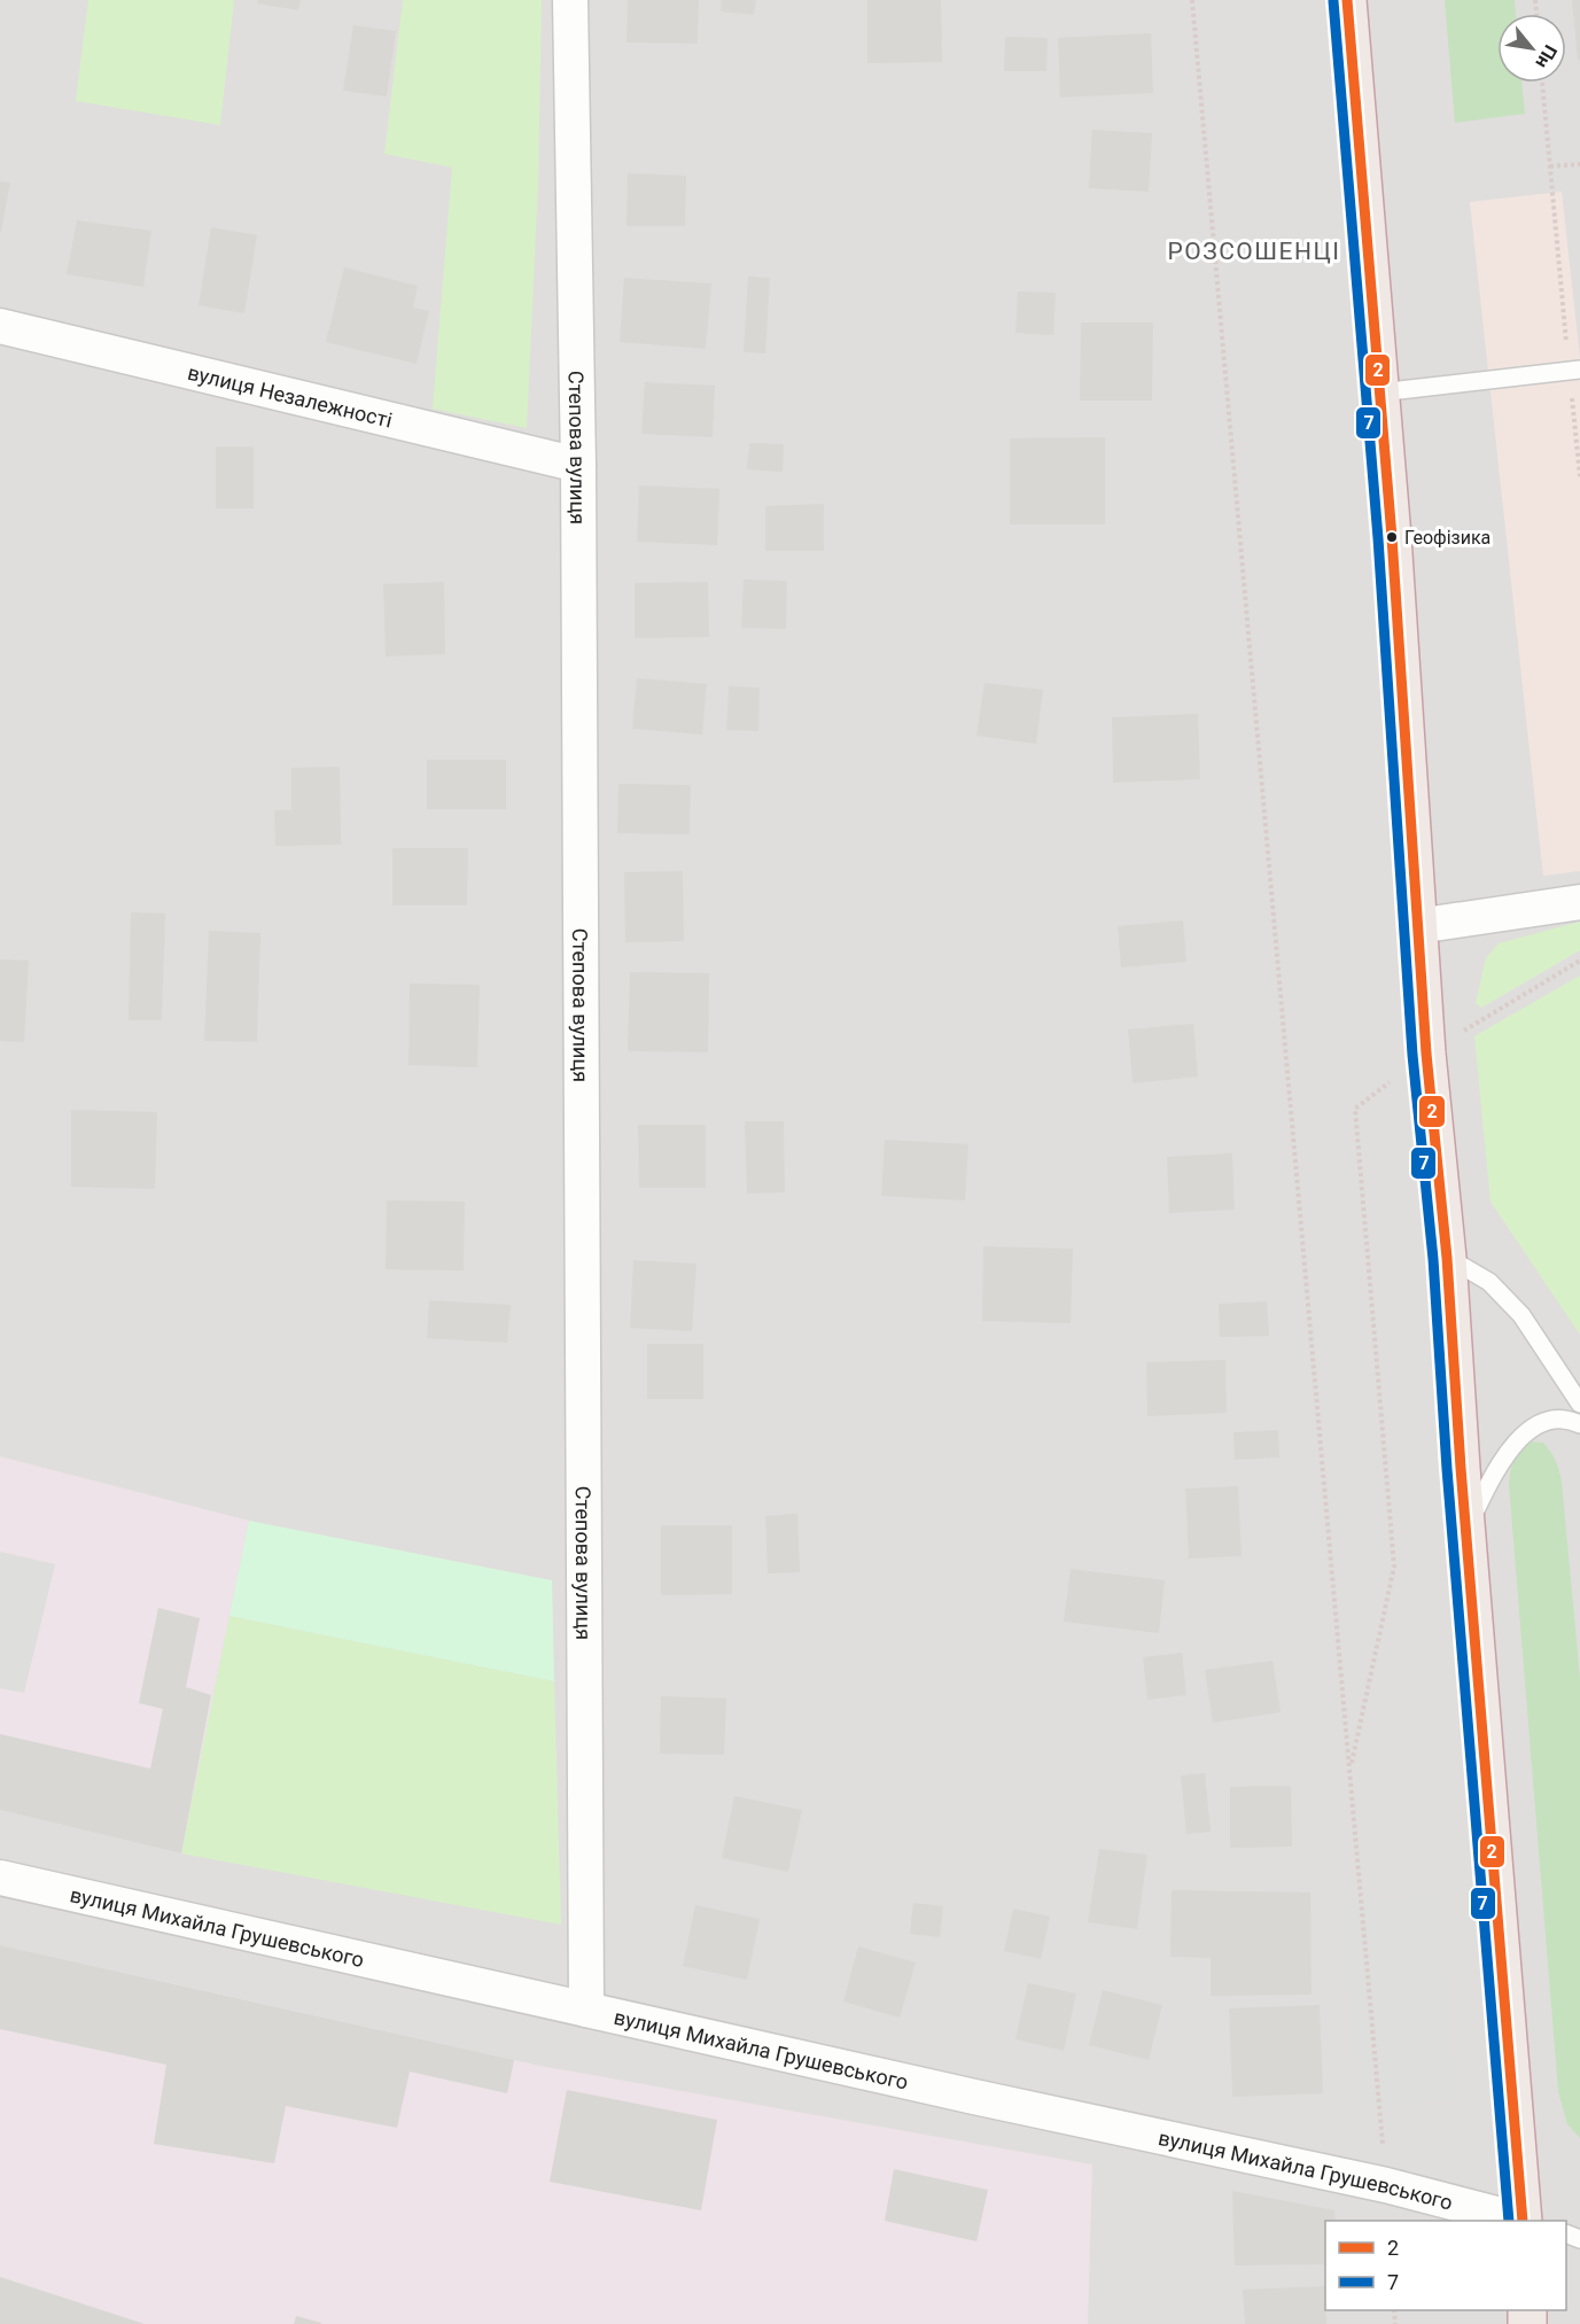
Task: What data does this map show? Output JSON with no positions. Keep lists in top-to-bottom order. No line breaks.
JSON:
{"streets":{"street":["вулиця Незалежності","Степова вулиця","вулиця Михайла Грушевського"]},"crossings":[["вулиця Незалежності","Степова вулиця"],["Степова вулиця","вулиця Михайла Грушевського"]],"districts":["РОЗСОШЕНЦІ"],"places":["Геофізика"],"lines":["transit line 2","transit line 7"],"legend":["2","7"],"north":"bottom right"}
